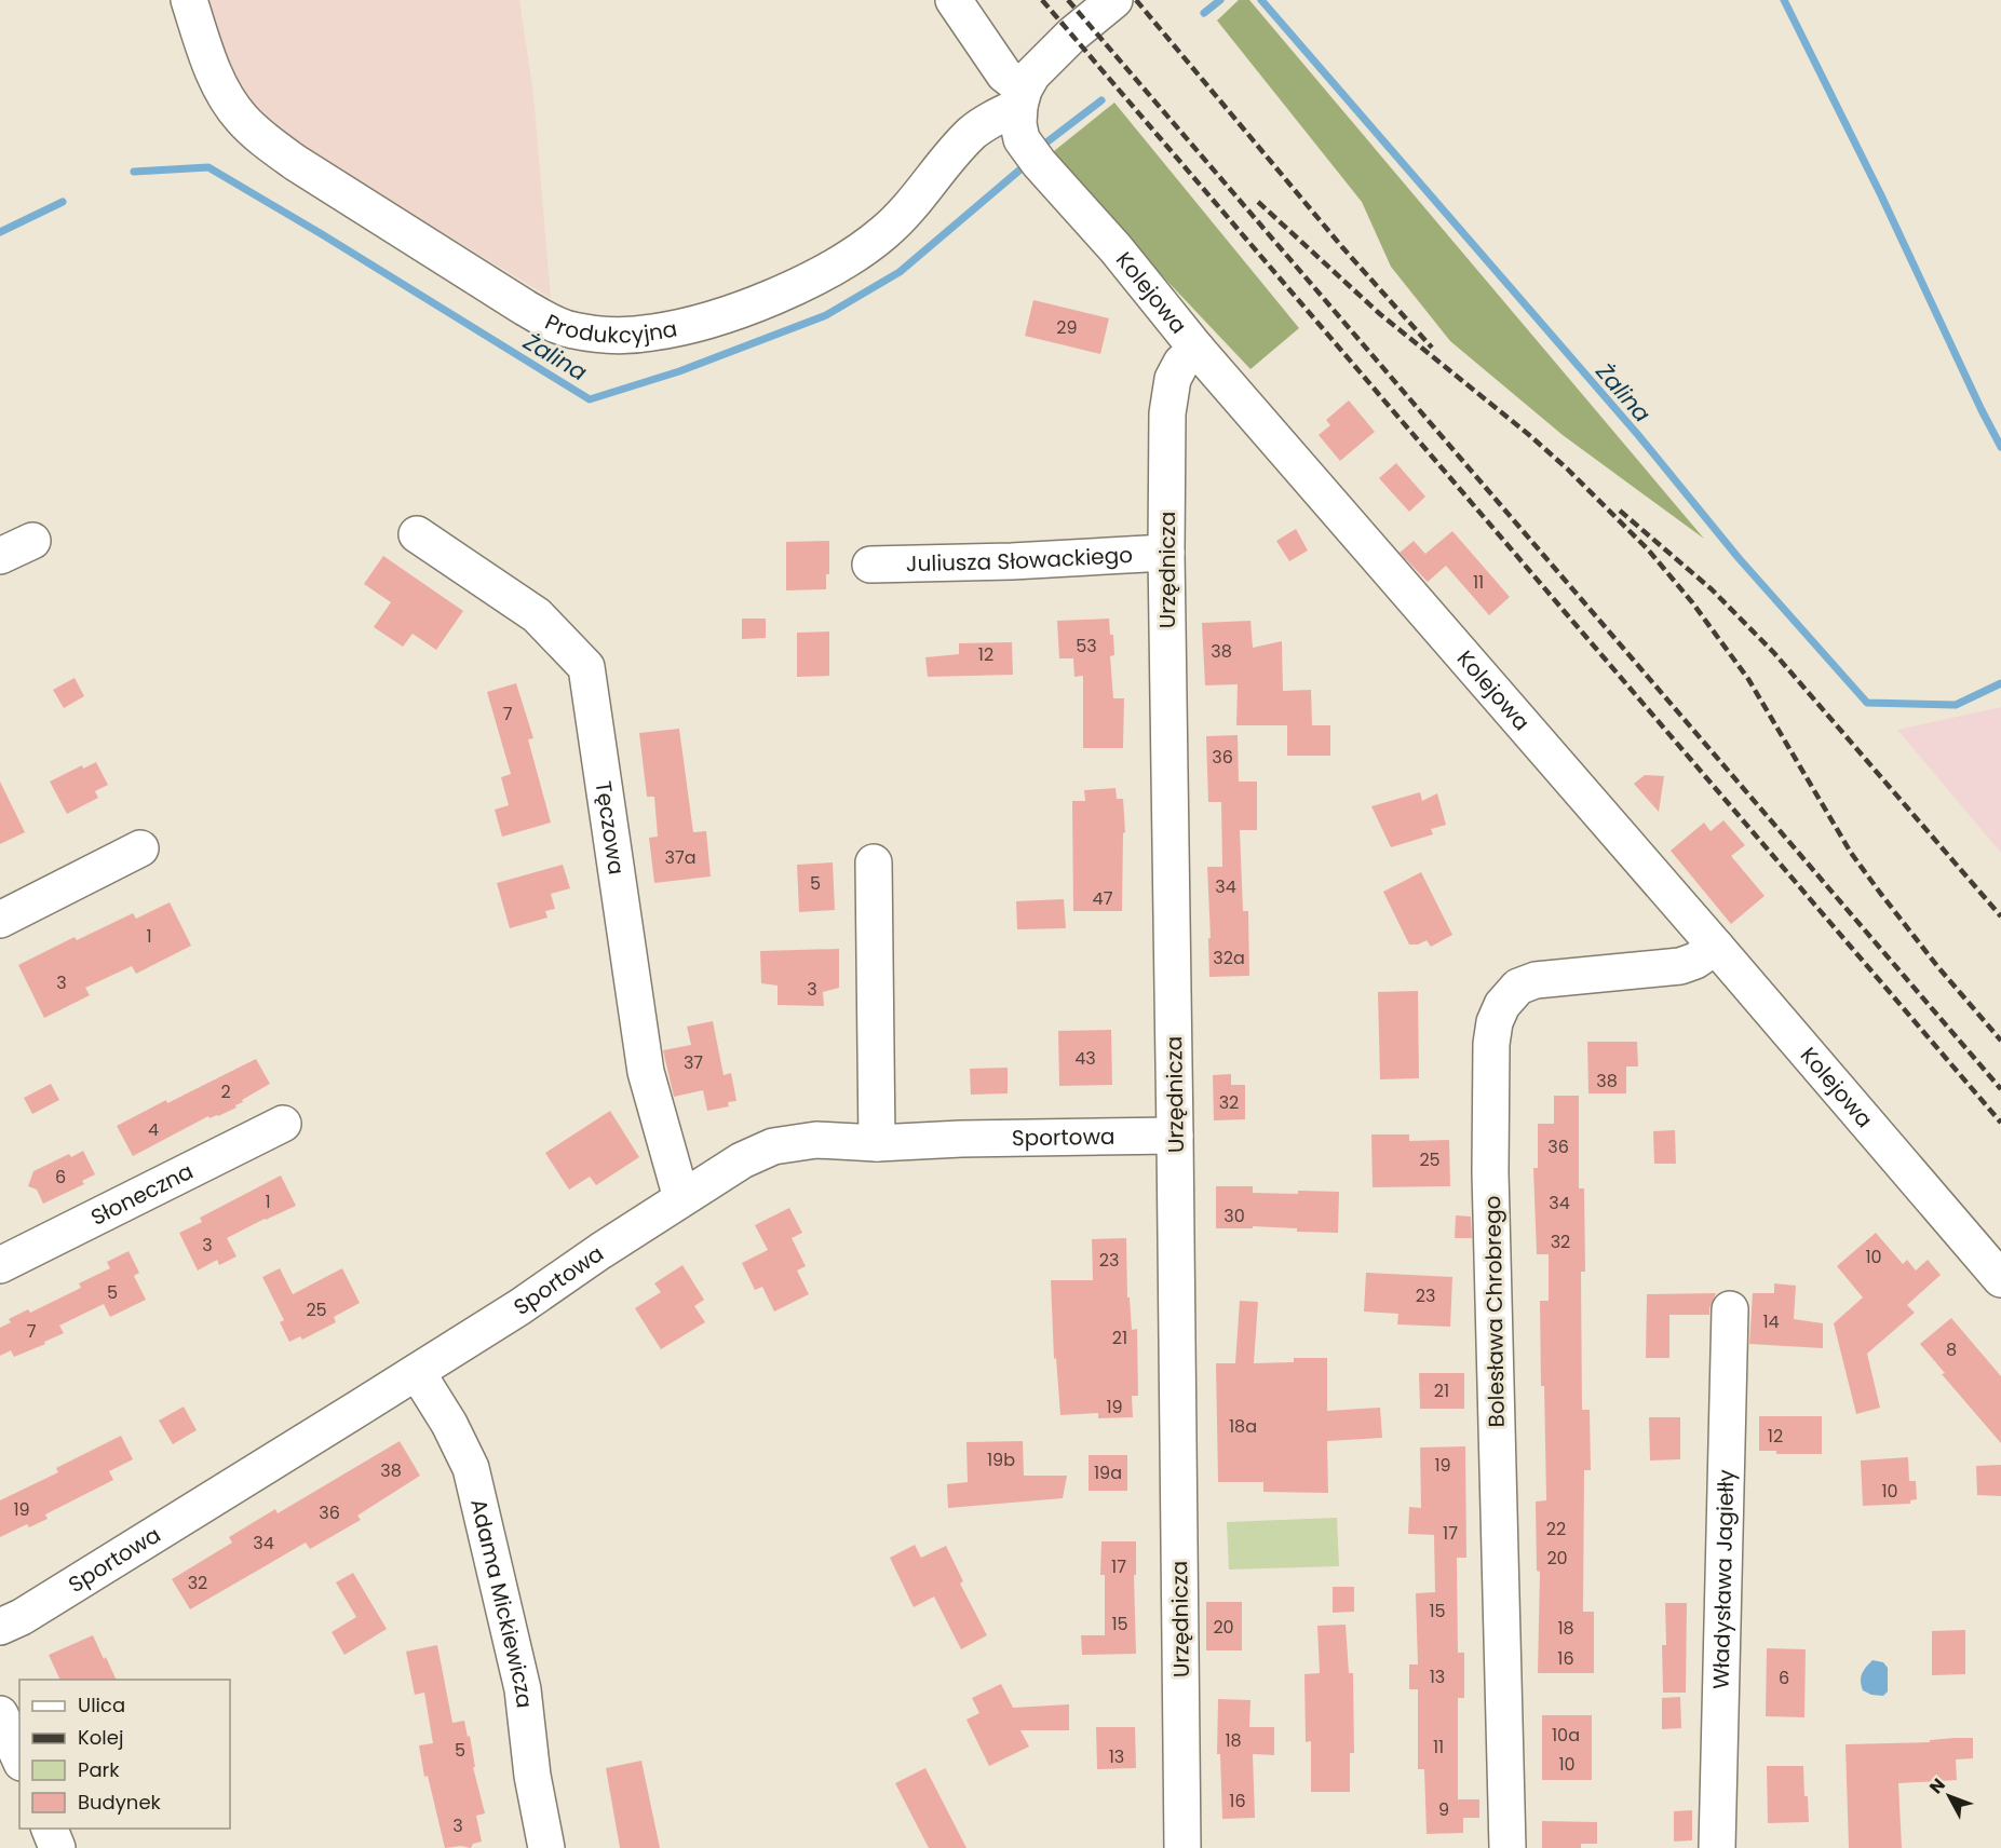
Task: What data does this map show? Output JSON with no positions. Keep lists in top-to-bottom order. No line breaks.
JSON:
{"streets":{"street":["Kolejowa","Produkcyjna","Juliusza Słowackiego","Urzędnicza","Tęczowa","Sportowa","Słoneczna","Bolesława Chrobrego","Władysława Jagiełły","Adama Mickiewicza"]},"crossings":[["Kolejowa","Produkcyjna"],["Kolejowa","Urzędnicza"],["Kolejowa","Bolesława Chrobrego"],["Juliusza Słowackiego","Urzędnicza"],["Urzędnicza","Sportowa"],["Tęczowa","Sportowa"],["Sportowa","Adama Mickiewicza"]],"water":["Żalina"],"house_numbers":["29","11","53","38","12","7","36","37a","5","34","47","1","32a","3","3","43","37","38","2","32","4","36","25","6","1","34","30","32","3","10","23","5","23","25","14","7","21","8","21","19","18a","12","19b","19","38","19a","10","19","36","22","17","34","20","17","32","15","15","20","18","16","13","6","10a","18","11","5","13","10","16","9","3"],"legend":["Ulica","Kolej","Park","Budynek"],"north":"top left"}
